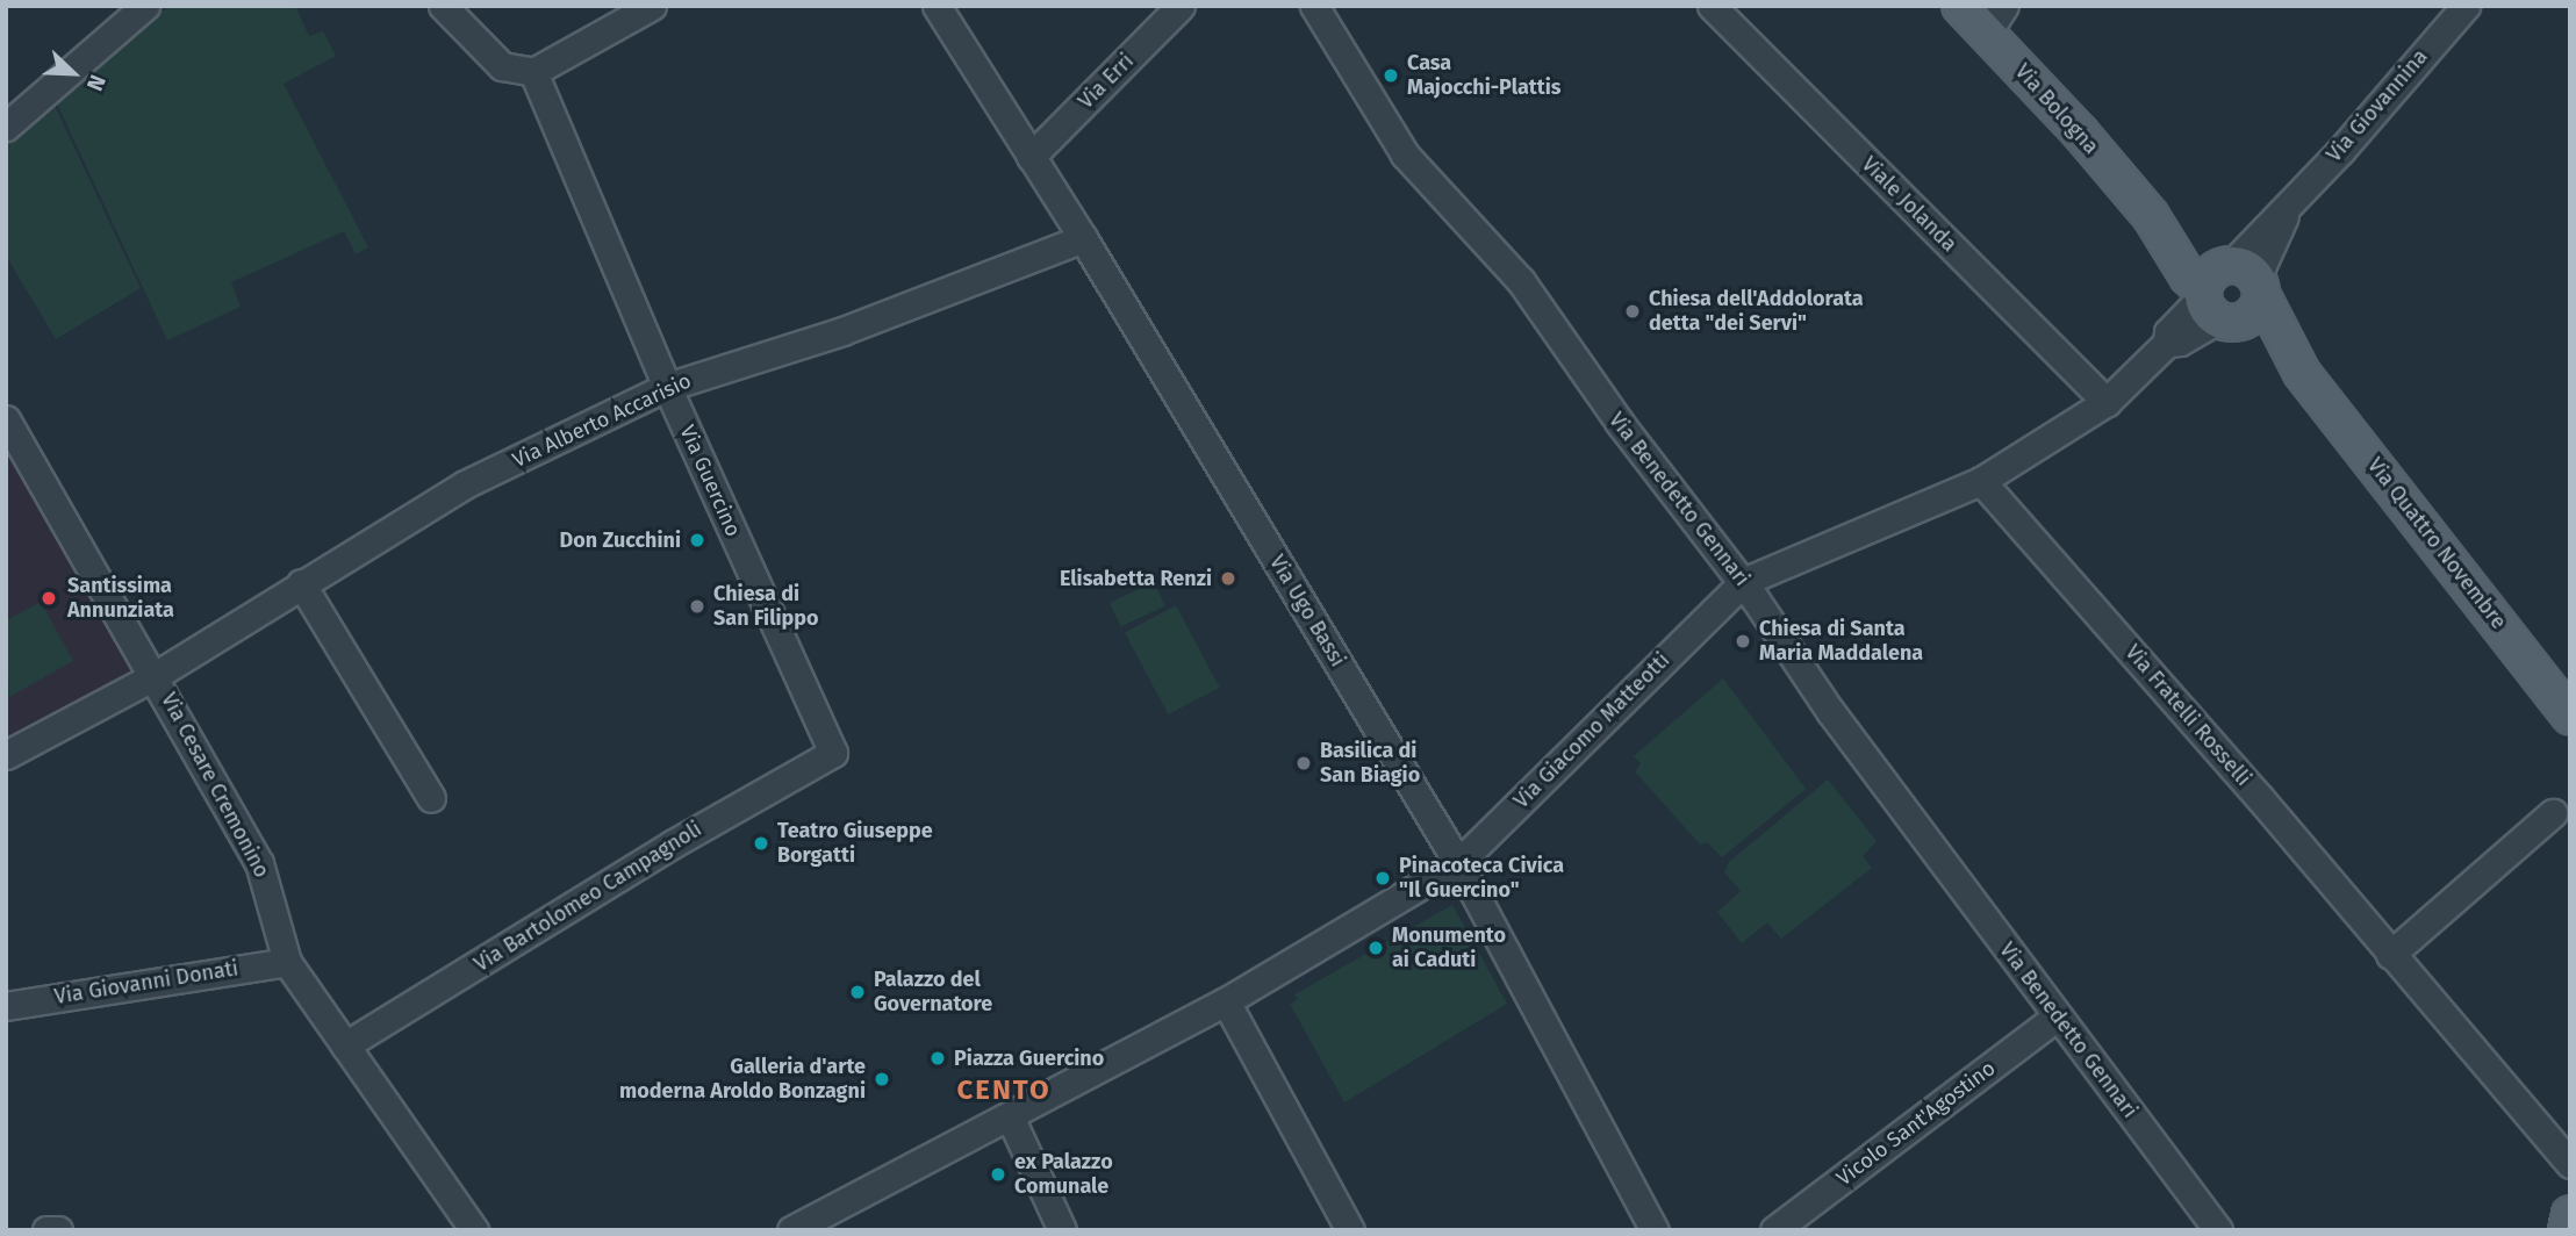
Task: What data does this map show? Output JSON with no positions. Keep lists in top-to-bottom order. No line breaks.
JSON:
{"streets":{"main road":["Via Bologna","Via Quattro Novembre"],"street":["Via Erri","Via Giovannina","Viale Jolanda","Via Alberto Accarisio","Via Guercino","Via Benedetto Gennari","Via Ugo Bassi","Via Fratelli Rosselli","Via Giacomo Matteotti","Via Cesare Cremonino","Via Bartolomeo Campagnoli","Via Giovanni Donati","Vicolo Sant'Agostino"]},"crossings":[["Via Erri","Via Ugo Bassi"],["Via Giovannina","Via Bologna"],["Via Giovannina","Via Quattro Novembre"],["Via Giovannina","Via Giacomo Matteotti"],["Via Bologna","Via Quattro Novembre"],["Via Bologna","Via Giacomo Matteotti"],["Viale Jolanda","Via Giacomo Matteotti"],["Via Alberto Accarisio","Via Guercino"],["Via Alberto Accarisio","Via Ugo Bassi"],["Via Alberto Accarisio","Via Cesare Cremonino"],["Via Guercino","Via Bartolomeo Campagnoli"],["Via Benedetto Gennari","Via Giacomo Matteotti"],["Via Benedetto Gennari","Vicolo Sant'Agostino"],["Via Quattro Novembre","Via Giacomo Matteotti"],["Via Ugo Bassi","Via Giacomo Matteotti"],["Via Fratelli Rosselli","Via Giacomo Matteotti"],["Via Cesare Cremonino","Via Bartolomeo Campagnoli"],["Via Cesare Cremonino","Via Giovanni Donati"]],"districts":["CENTO"],"places":["Casa Majocchi-Plattis","Chiesa dell'Addolorata detta \"dei Servi\"","Don Zucchini","Elisabetta Renzi","Santissima Annunziata","Chiesa di San Filippo","Chiesa di Santa Maria Maddalena","Basilica di San Biagio","Teatro Giuseppe Borgatti","Pinacoteca Civica \"Il Guercino\"","Monumento ai Caduti","Palazzo del Governatore","Piazza Guercino","Galleria d'arte moderna Aroldo Bonzagni","ex Palazzo Comunale"],"north":"bottom right"}
